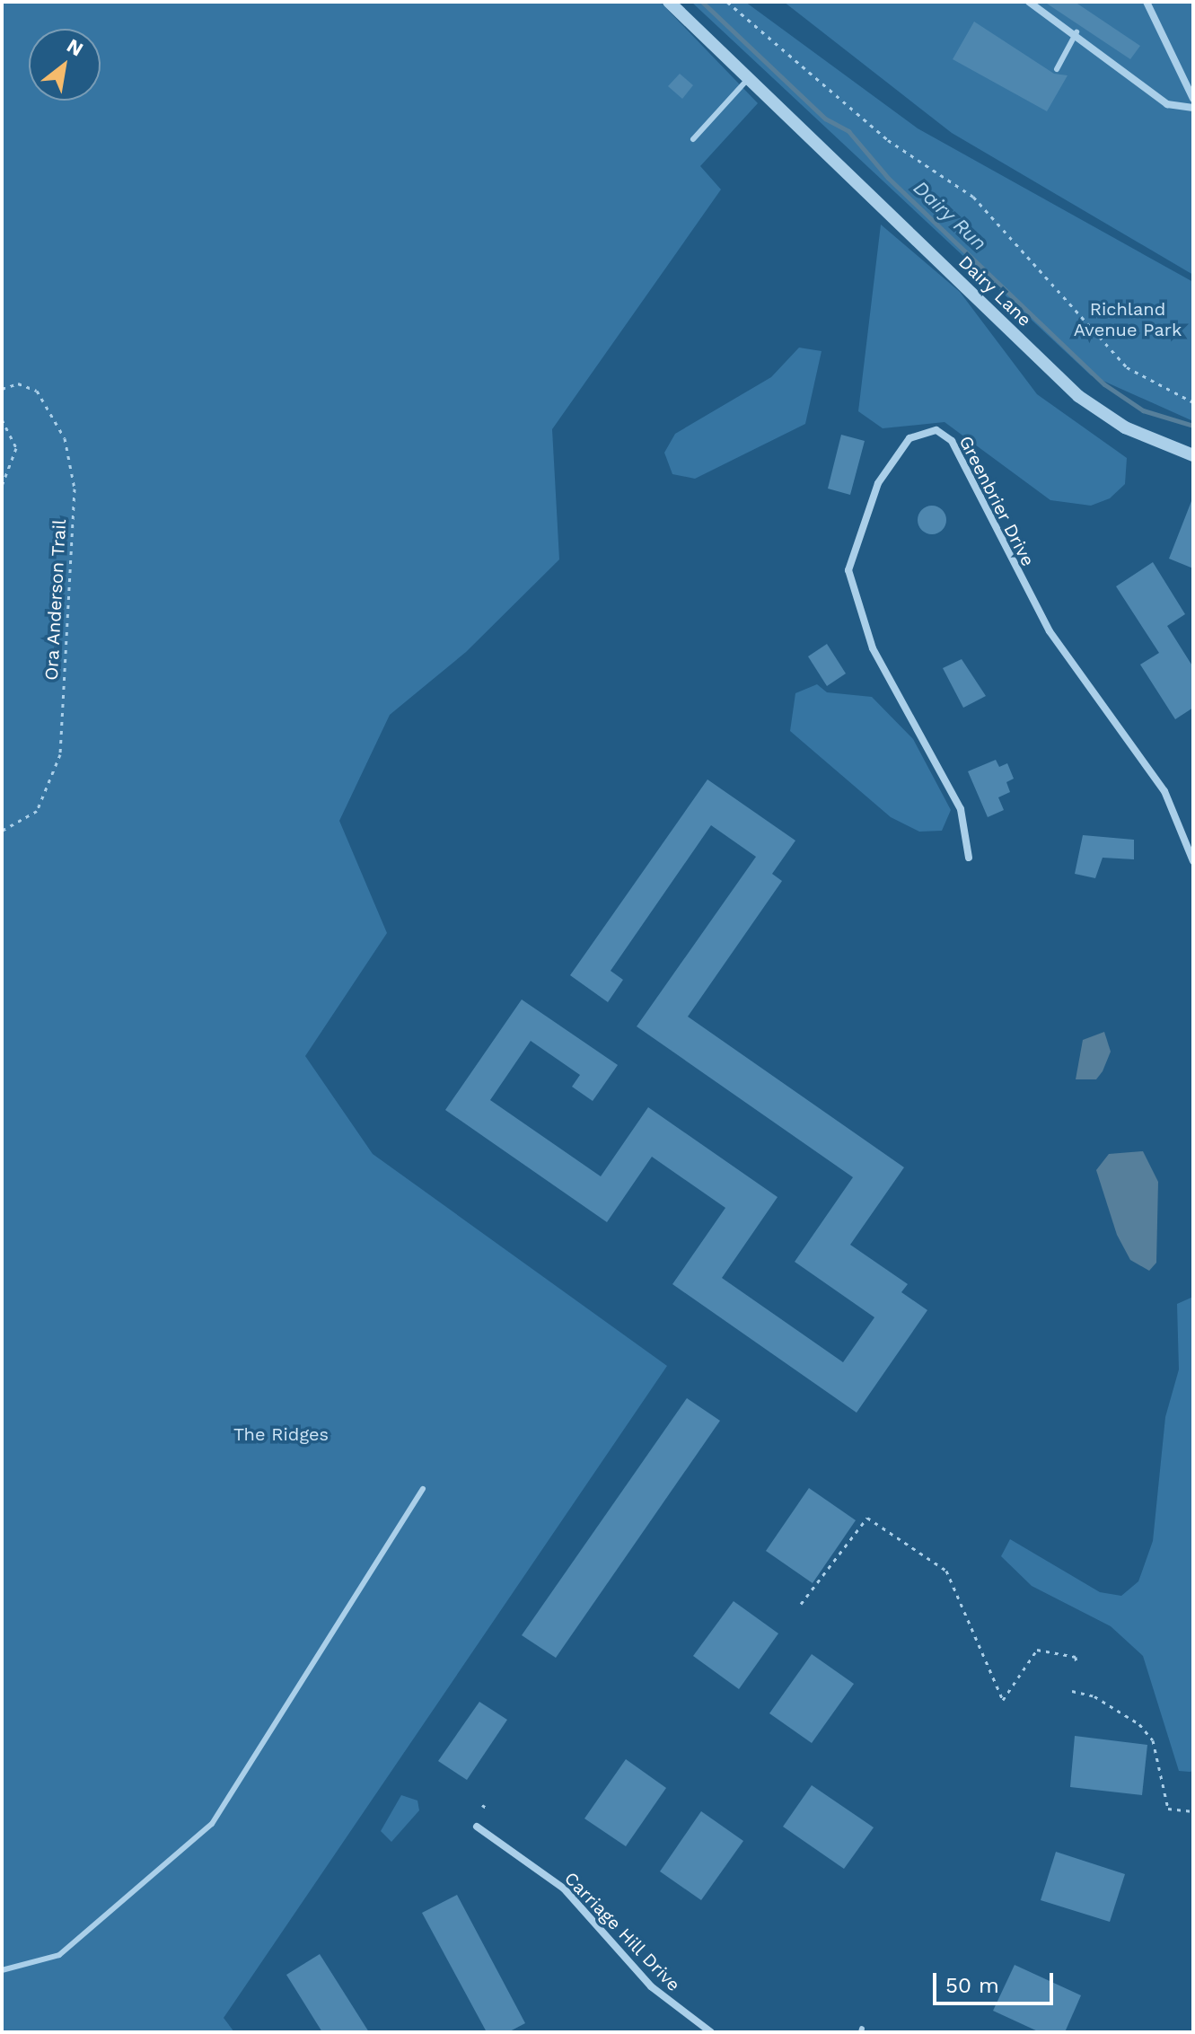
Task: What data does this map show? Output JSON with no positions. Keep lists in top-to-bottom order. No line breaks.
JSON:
{"streets":{"street":["Dairy Lane","Greenbrier Drive","Carriage Hill Drive"],"path":["Ora Anderson Trail"]},"water":["Dairy Run"],"parks":["Richland Avenue Park","The Ridges"],"scale_bar":"50 m","north":"top right"}
